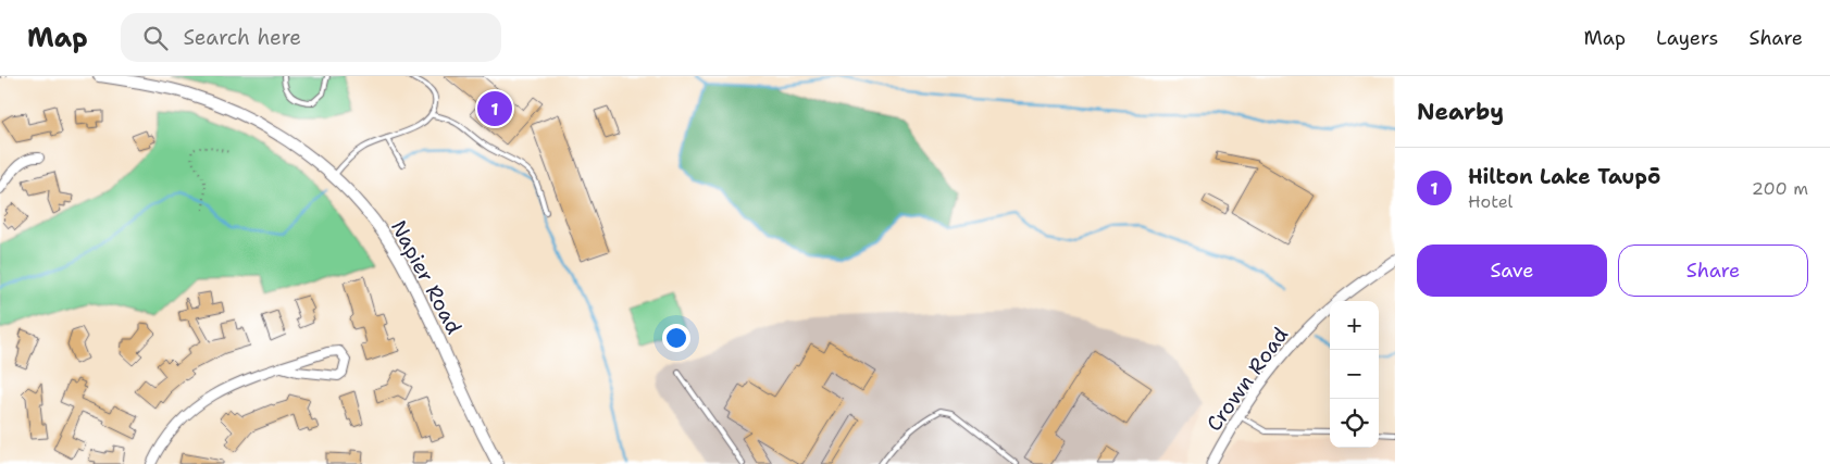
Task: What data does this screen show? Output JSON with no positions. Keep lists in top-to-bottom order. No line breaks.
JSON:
{"streets":{"main road":["Napier Road"],"street":["Crown Road"]},"page":{"header":"Map","search":"Search here","nav":["Map","Layers","Share"],"heading":"Nearby","pins":"1","list":[{"mark":"1","name":"Hilton Lake Taupō","note":"Hotel","value":"200 m"}],"buttons":["Save","Share"],"map_buttons":["+","−"]}}
